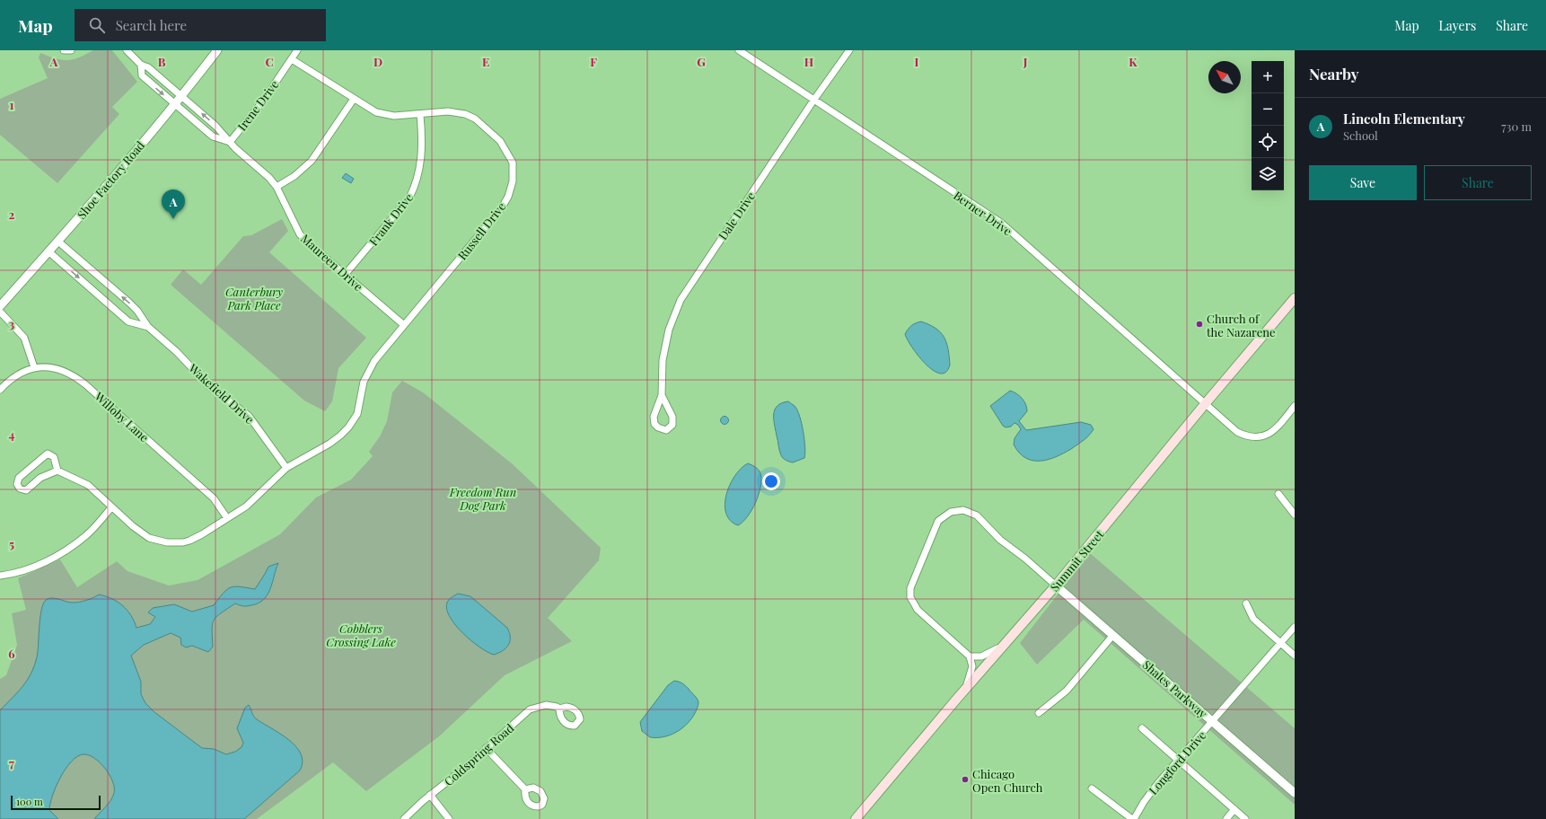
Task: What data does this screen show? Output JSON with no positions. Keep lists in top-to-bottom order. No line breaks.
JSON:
{"streets":{"main road":["Summit Street"],"street":["Irene Drive","Shoe Factory Road","Berner Drive","Dale Drive","Frank Drive","Russell Drive","Maureen Drive","Wakefield Drive","Willoby Lane","Shales Parkway","Coldspring Road","Longford Drive"]},"crossings":[["Irene Drive","Russell Drive"],["Irene Drive","Maureen Drive"],["Shoe Factory Road","Maureen Drive"],["Shoe Factory Road","Wakefield Drive"],["Berner Drive","Dale Drive"],["Berner Drive","Summit Street"],["Frank Drive","Russell Drive"],["Frank Drive","Maureen Drive"],["Russell Drive","Maureen Drive"],["Russell Drive","Wakefield Drive"],["Russell Drive","Willoby Lane"],["Summit Street","Shales Parkway"],["Shales Parkway","Longford Drive"]],"parks":["Canterbury Park Place","Freedom Run Dog Park","Cobblers Crossing Lake"],"places":["Church of the Nazarene","Chicago Open Church"],"scale_bar":"100 m","north":"top left","page":{"header":"Map","search":"Search here","nav":["Map","Layers","Share"],"heading":"Nearby","map_buttons":["+","−"],"list":[{"mark":"A","name":"Lincoln Elementary","note":"School","value":"730 m"}],"buttons":["Save","Share"],"pins":"A","scale":"100 m"},"grid":{"columns":["A","B","C","D","E","F","G","H","I","J","K"],"rows":["1","2","3","4","5","6","7"]}}
